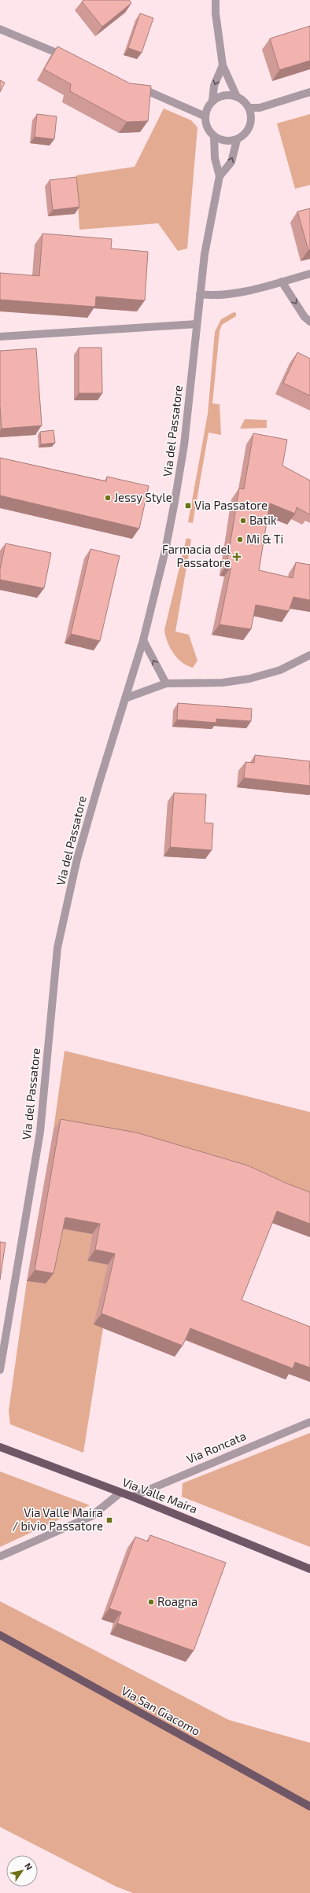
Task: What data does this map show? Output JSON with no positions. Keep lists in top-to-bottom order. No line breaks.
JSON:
{"streets":{"main road":["Via Valle Maira","Via San Giacomo"],"street":["Via del Passatore","Via Roncata"]},"crossings":[["Via Roncata","Via Valle Maira"]],"places":{"other":["Jessy Style","Batik","Mi & Ti","Roagna"],"transit":["Via Passatore","Via Valle Maira / bivio Passatore"],"health":["Farmacia del Passatore"]},"north":"top right"}
